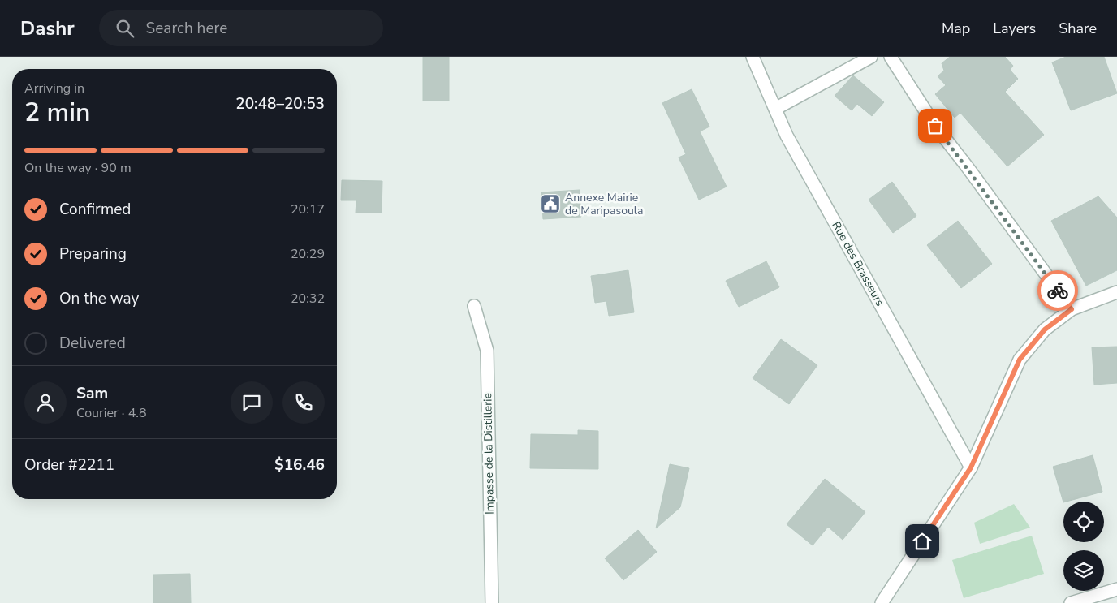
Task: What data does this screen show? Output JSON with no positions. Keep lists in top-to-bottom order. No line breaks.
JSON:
{"streets":{"street":["Rue des Brasseurs","Impasse de la Distillerie"]},"places":{"public building":["Annexe Mairie de Maripasoula"]},"page":{"header":"Dashr","search":"Search here","nav":["Map","Layers","Share"],"heading":["2 min","Arriving in","20:48–20:53"],"panel":["Sam","Courier · 4.8","Order #2211","$16.46"],"bar":"On the way · 90 m","list":[["Confirmed","20:17"],["Preparing","20:29"],["On the way","20:32"],"Delivered"]}}
